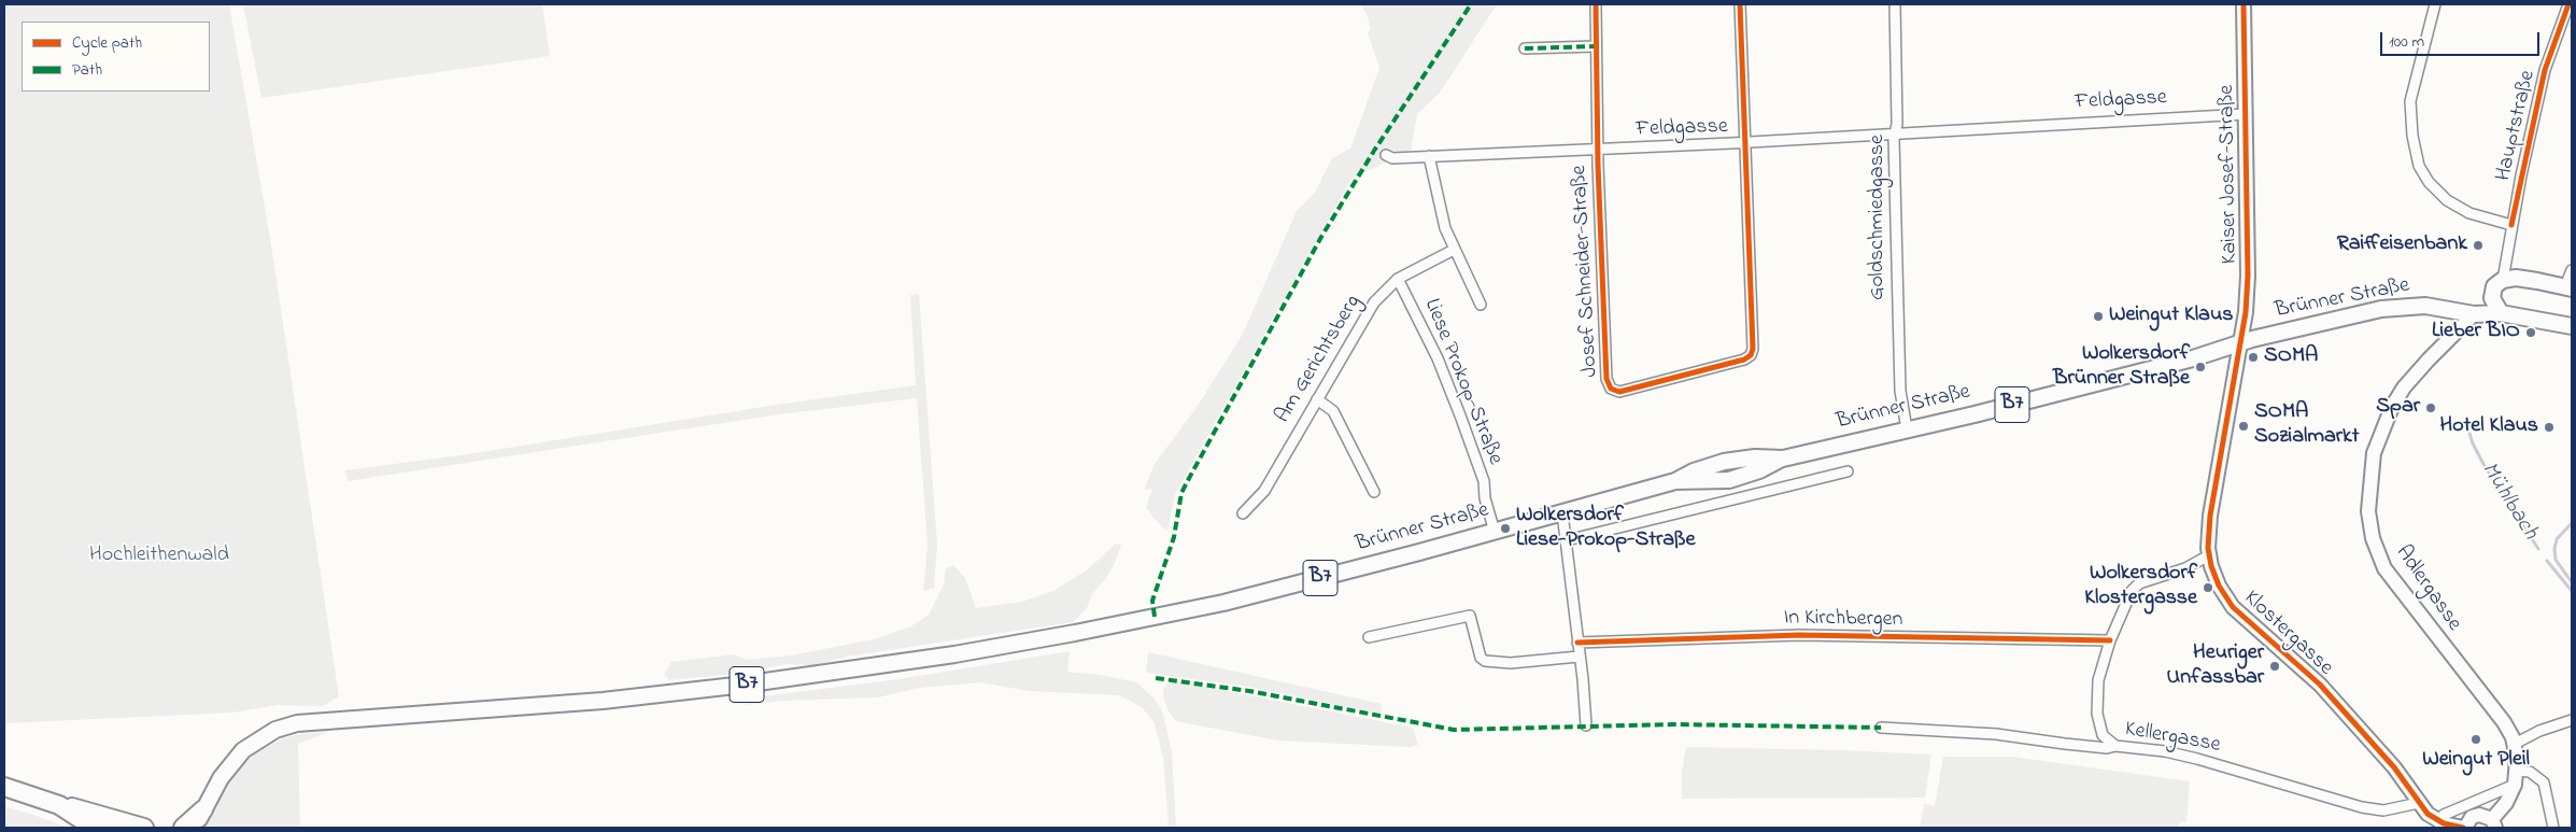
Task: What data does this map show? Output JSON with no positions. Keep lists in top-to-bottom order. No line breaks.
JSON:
{"streets":{"main road":["Brünner Straße","B7"],"street":["Feldgasse","Hauptstraße","Kaiser Josef-Straße","Goldschmiedgasse","Josef Schneider-Straße","Am Gerichtsberg","Liese Prokop-Straße","Adlergasse","In Kirchbergen","Klostergasse","Kellergasse"]},"crossings":[["Feldgasse","Kaiser Josef-Straße"],["Feldgasse","Goldschmiedgasse"],["Feldgasse","Josef Schneider-Straße"],["Kaiser Josef-Straße","Brünner Straße"],["Kaiser Josef-Straße","Klostergasse"],["Goldschmiedgasse","Brünner Straße"],["Brünner Straße","Liese Prokop-Straße"],["Brünner Straße","B7"],["Brünner Straße","Adlergasse"],["Brünner Straße","Klostergasse"],["Am Gerichtsberg","Liese Prokop-Straße"],["B7","Adlergasse"],["Klostergasse","Kellergasse"]],"water":["Mühlbach"],"parks":["Hochleithenwald"],"places":["Raiffeisenbank","Weingut Klaus","Lieber BIO","SOMA","Wolkersdorf Brünner Straße","Spar","SOMA Sozialmarkt","Hotel Klaus","Wolkersdorf Liese-Prokop-Straße","Wolkersdorf Klostergasse","Heuriger Unfassbar","Weingut Pleil"],"legend":["Cycle path","Path"],"scale_bar":"100 m"}
